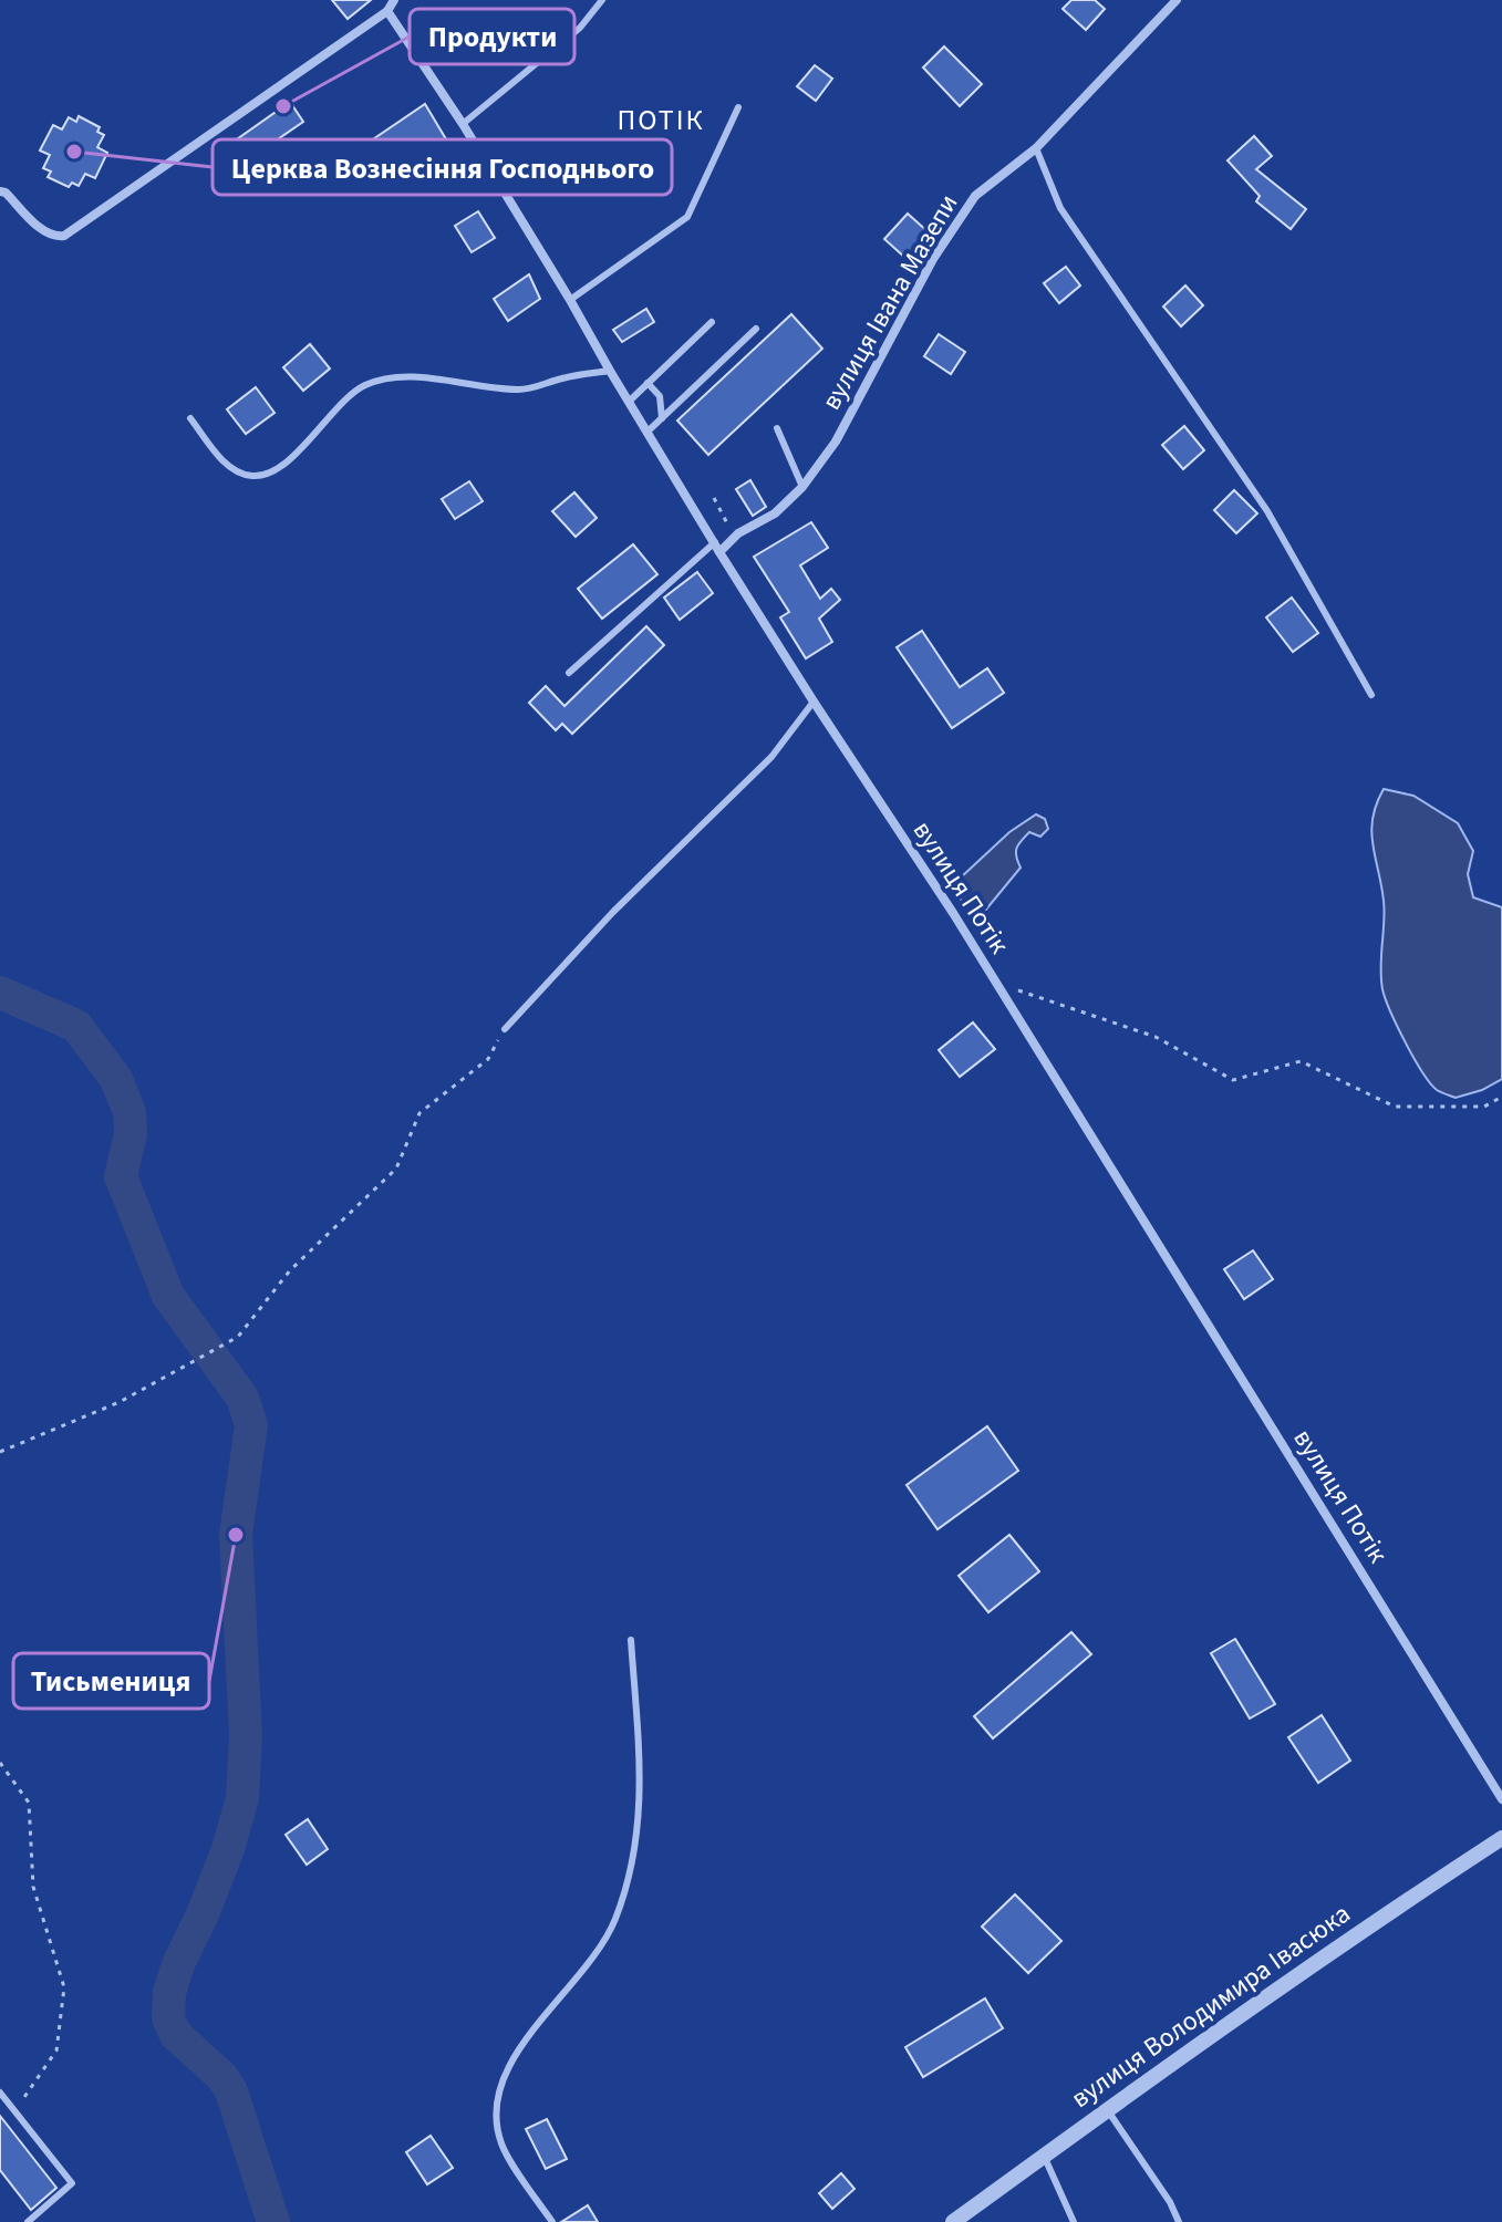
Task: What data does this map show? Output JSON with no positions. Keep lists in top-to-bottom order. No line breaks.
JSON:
{"streets":{"street":["вулиця Івана Мазепи","вулиця Потік","вулиця Володимира Івасюка"]},"crossings":[["вулиця Івана Мазепи","вулиця Потік"]],"districts":["ПОТІК"],"places":["Продукти","Церква Вознесіння Господнього","Тисьмениця"]}
